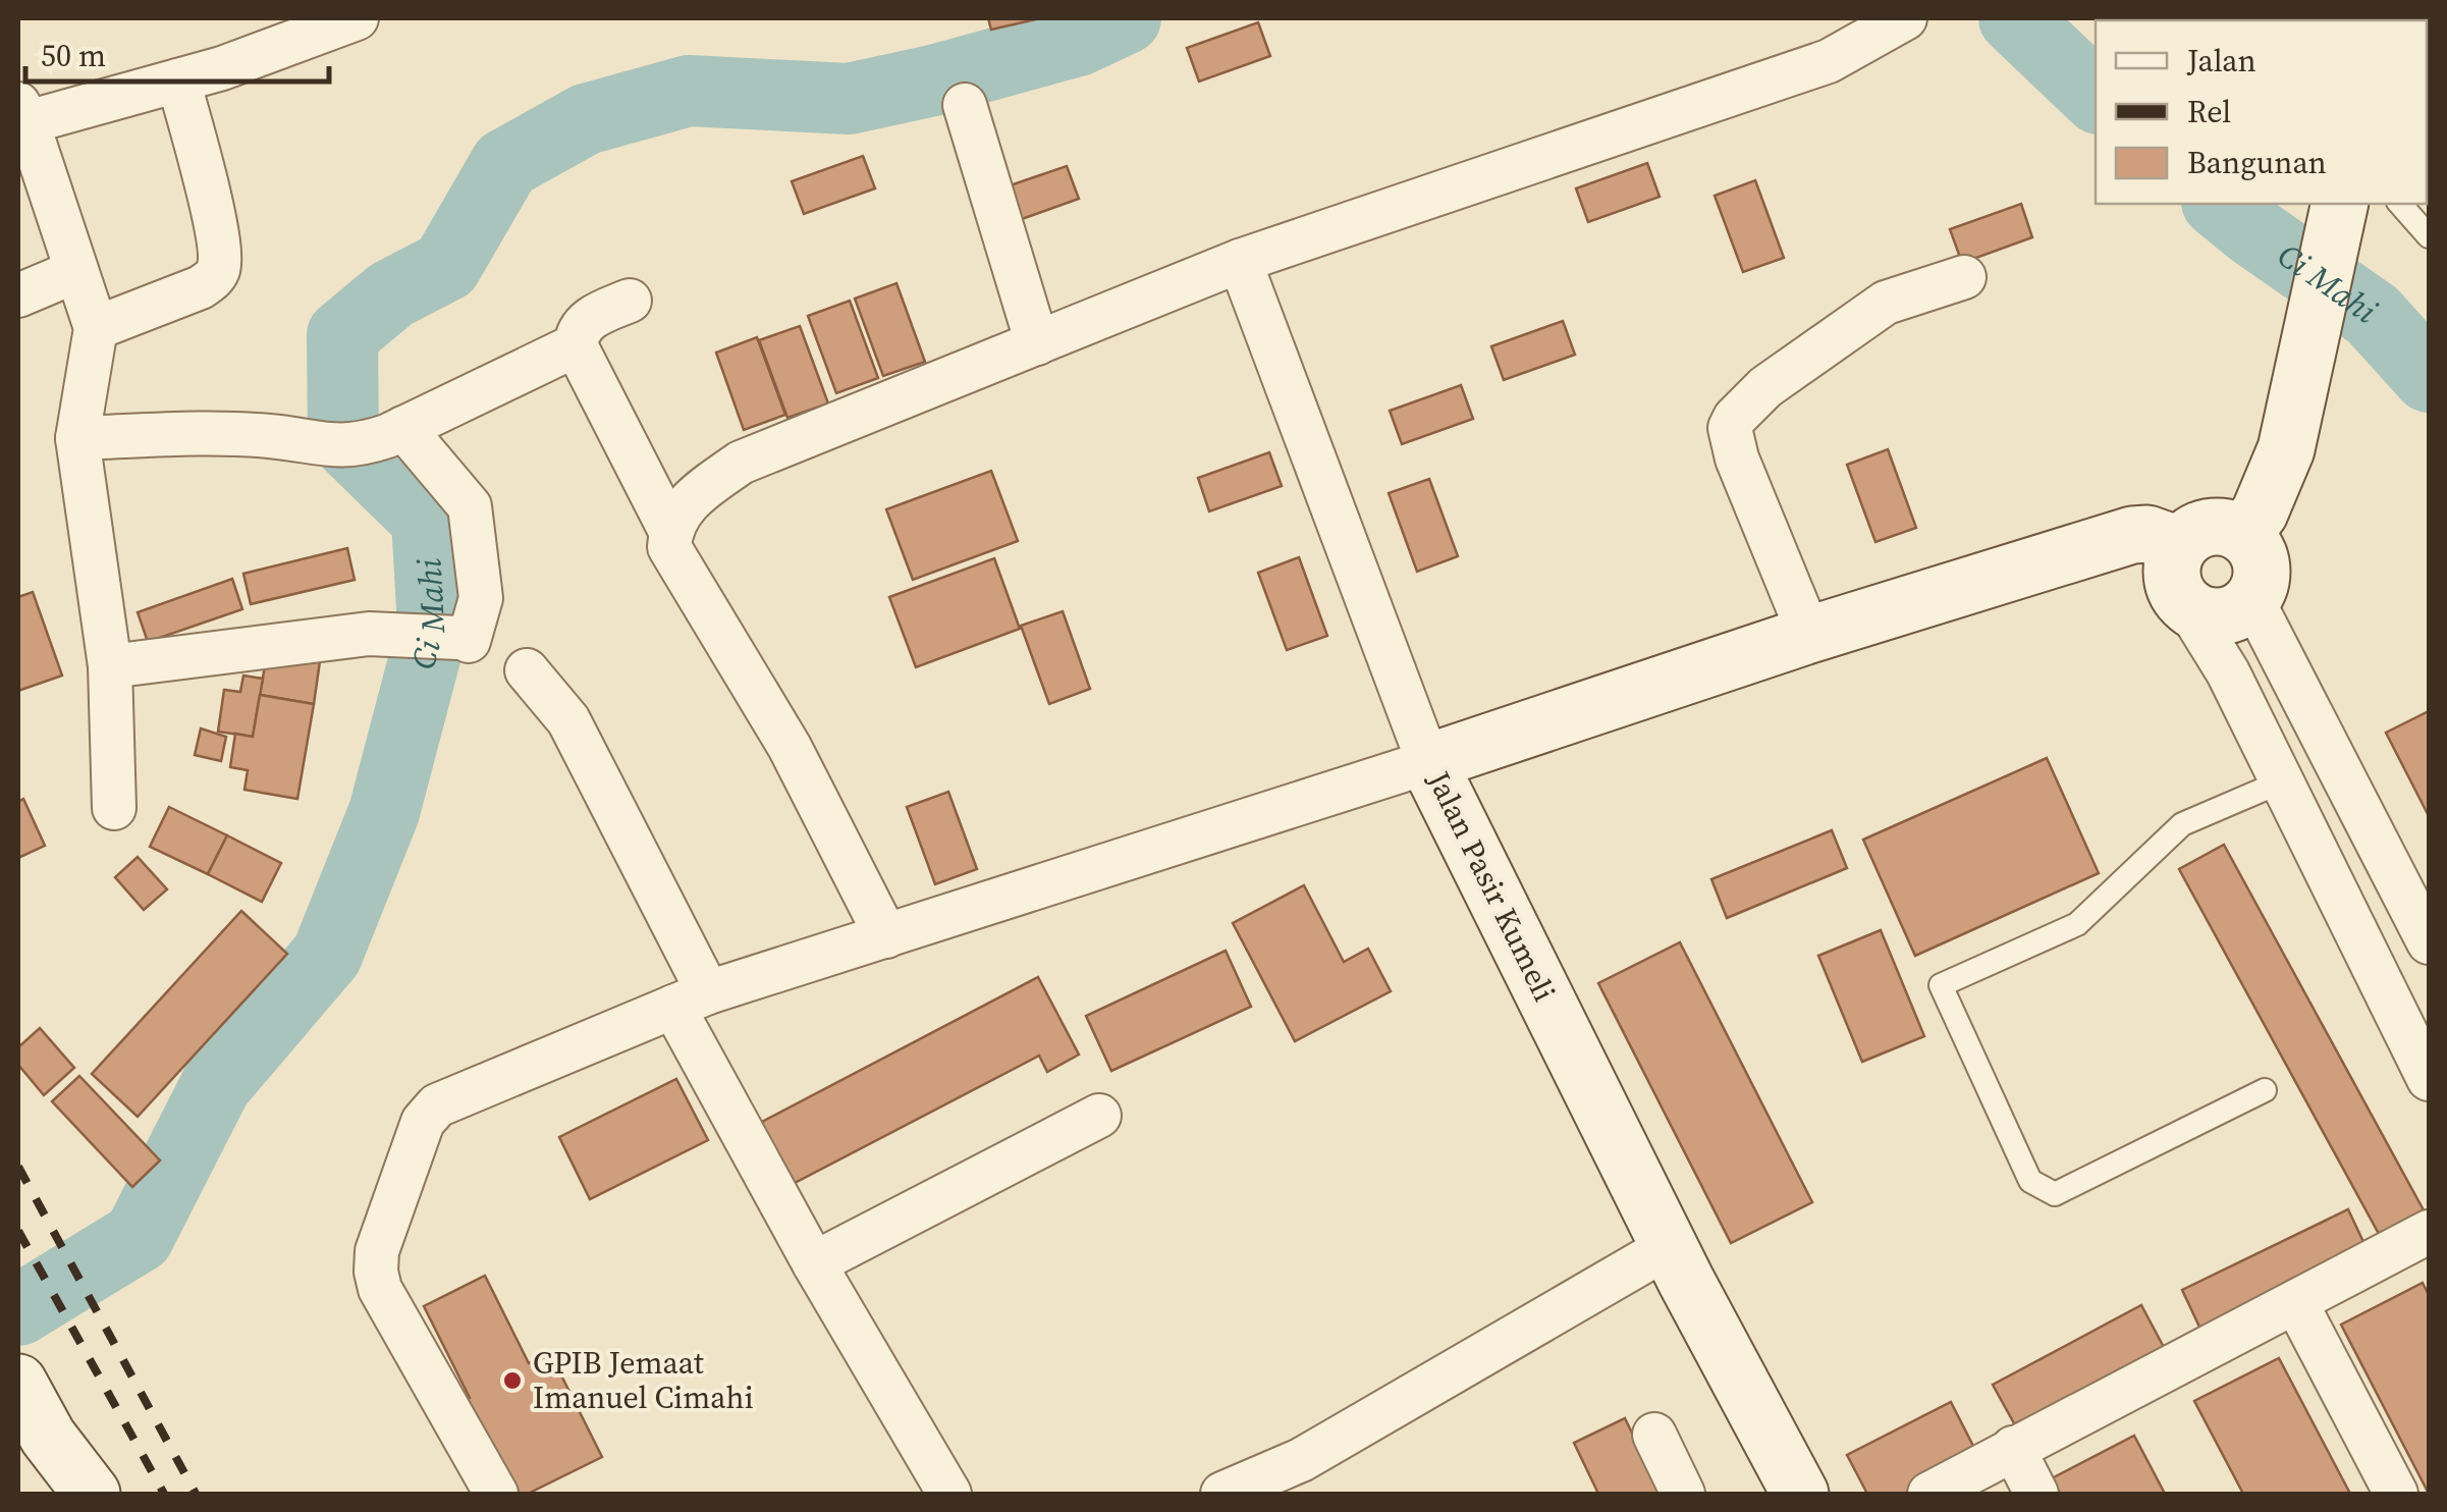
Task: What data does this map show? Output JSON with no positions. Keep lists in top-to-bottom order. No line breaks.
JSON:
{"streets":{"street":["Jalan Pasir Kumeli"]},"water":["Ci Mahi"],"places":["GPIB Jemaat Imanuel Cimahi"],"legend":["Jalan","Rel","Bangunan"],"scale_bar":"50 m"}
